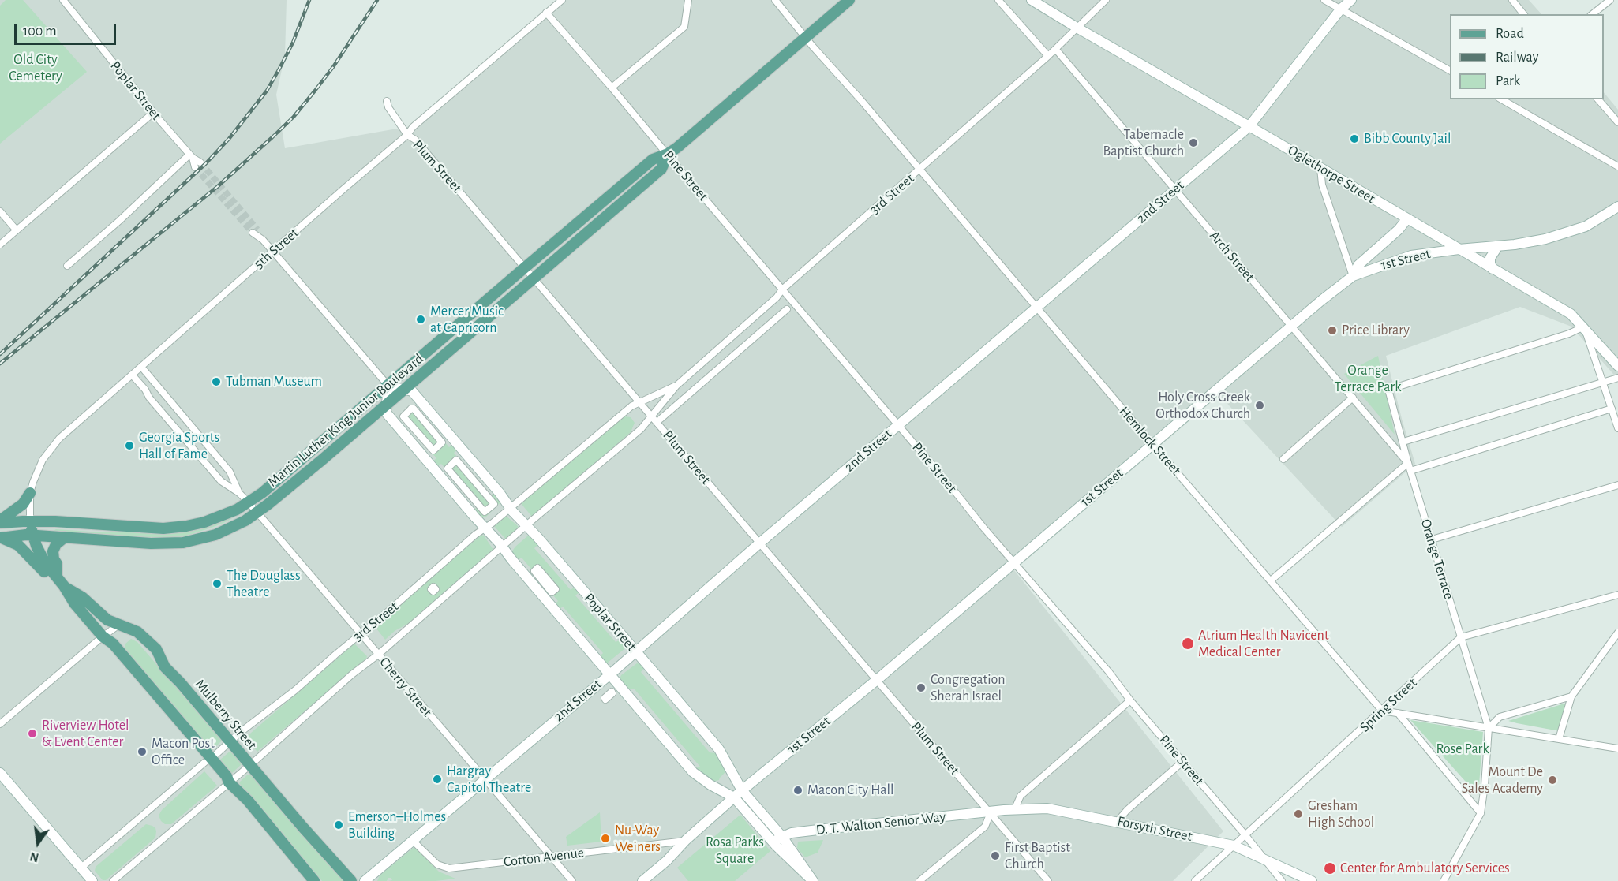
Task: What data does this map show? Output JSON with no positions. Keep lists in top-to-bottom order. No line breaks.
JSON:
{"streets":{"main road":["Martin Luther King Junior Boulevard","Mulberry Street"],"street":["Poplar Street","Plum Street","Oglethorpe Street","Pine Street","3rd Street","2nd Street","5th Street","Arch Street","1st Street","Hemlock Street","Orange Terrace","Cherry Street","Spring Street","D. T. Walton Senior Way","Forsyth Street","Cotton Avenue"]},"crossings":[["Poplar Street","3rd Street"],["Poplar Street","2nd Street"],["Poplar Street","1st Street"],["Poplar Street","Martin Luther King Junior Boulevard"],["Poplar Street","D. T. Walton Senior Way"],["Plum Street","3rd Street"],["Plum Street","2nd Street"],["Plum Street","5th Street"],["Plum Street","1st Street"],["Plum Street","Martin Luther King Junior Boulevard"],["Plum Street","D. T. Walton Senior Way"],["Plum Street","Forsyth Street"],["Oglethorpe Street","3rd Street"],["Oglethorpe Street","2nd Street"],["Oglethorpe Street","1st Street"],["Oglethorpe Street","Orange Terrace"],["Pine Street","3rd Street"],["Pine Street","2nd Street"],["Pine Street","5th Street"],["Pine Street","1st Street"],["Pine Street","Martin Luther King Junior Boulevard"],["Pine Street","Spring Street"],["Pine Street","Forsyth Street"],["3rd Street","Arch Street"],["3rd Street","Hemlock Street"],["3rd Street","Cherry Street"],["3rd Street","Mulberry Street"],["2nd Street","Arch Street"],["2nd Street","Hemlock Street"],["2nd Street","Cherry Street"],["2nd Street","Cotton Avenue"],["5th Street","Martin Luther King Junior Boulevard"],["5th Street","Cherry Street"],["5th Street","Mulberry Street"],["Arch Street","1st Street"],["Arch Street","Orange Terrace"],["1st Street","Hemlock Street"],["1st Street","Cotton Avenue"],["Martin Luther King Junior Boulevard","Hemlock Street"],["Martin Luther King Junior Boulevard","Cherry Street"],["Martin Luther King Junior Boulevard","Mulberry Street"],["Hemlock Street","Spring Street"],["Orange Terrace","Spring Street"],["Cherry Street","Cotton Avenue"],["Spring Street","Forsyth Street"],["D. T. Walton Senior Way","Forsyth Street"]],"parks":["Old City Cemetery","Orange Terrace Park","Rose Park","Rosa Parks Square"],"places":["Bibb County Jail","Tabernacle Baptist Church","Mercer Music at Capricorn","Price Library","Tubman Museum","Holy Cross Greek Orthodox Church","Georgia Sports Hall of Fame","The Douglass Theatre","Atrium Health Navicent Medical Center","Congregation Sherah Israel","Riverview Hotel & Event Center","Macon Post Office","Hargray Capitol Theatre","Mount De Sales Academy","Macon City Hall","Gresham High School","Emerson–Holmes Building","Nu-Way Weiners","First Baptist Church","Center for Ambulatory Services"],"legend":["Road","Railway","Park"],"scale_bar":"100 m","north":"bottom"}
